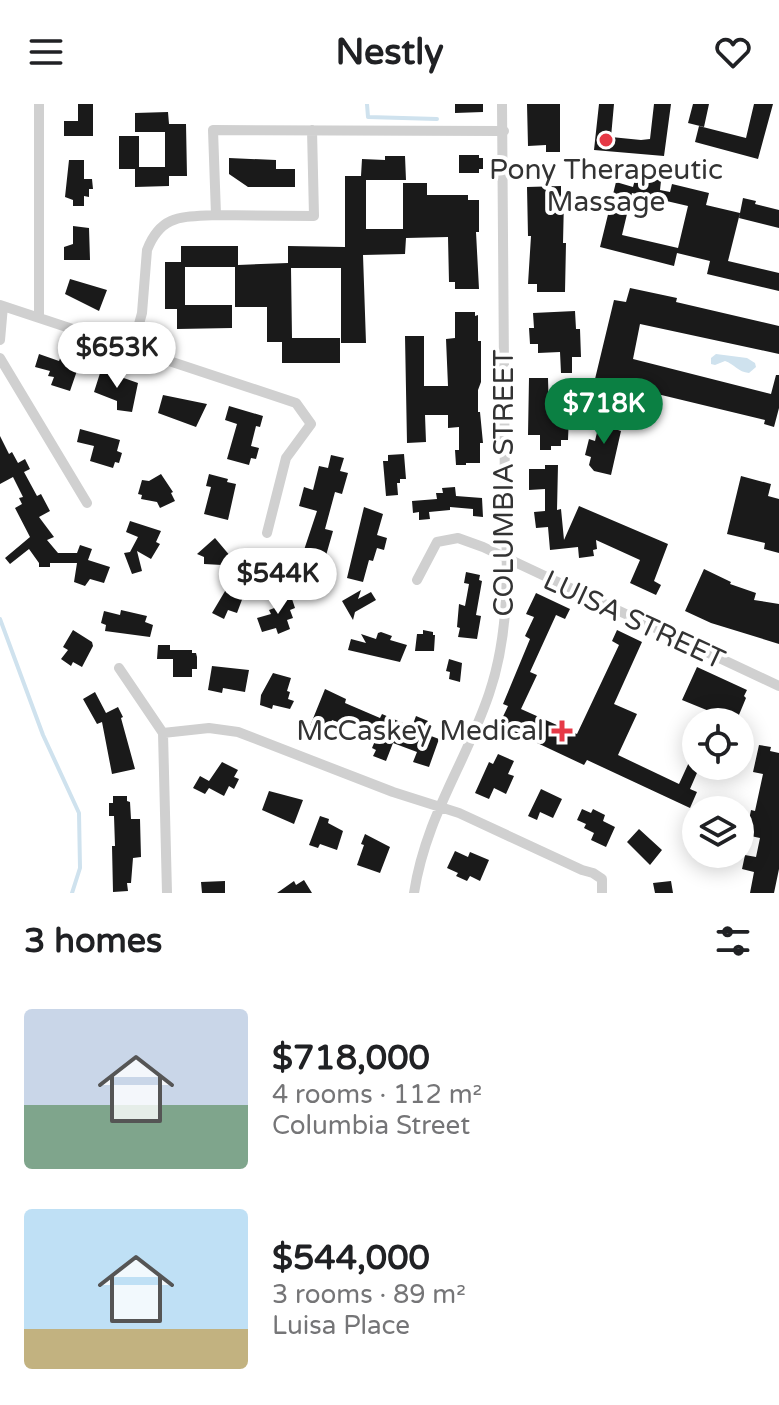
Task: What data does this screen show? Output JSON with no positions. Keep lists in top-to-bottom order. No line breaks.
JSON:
{"streets":{"street":["COLUMBIA STREET","LUISA STREET"]},"crossings":[["COLUMBIA STREET","LUISA STREET"]],"places":{"other":["Pony Therapeutic Massage"],"health":["McCaskey Medical"]},"page":{"header":"Nestly","price":["$653K","$718K","$544K"],"heading":"3 homes","list":[{"name":"$718,000","note":"4 rooms · 112 m² · Columbia Street"},{"name":"$544,000","note":"3 rooms · 89 m² · Luisa Place"}]}}
